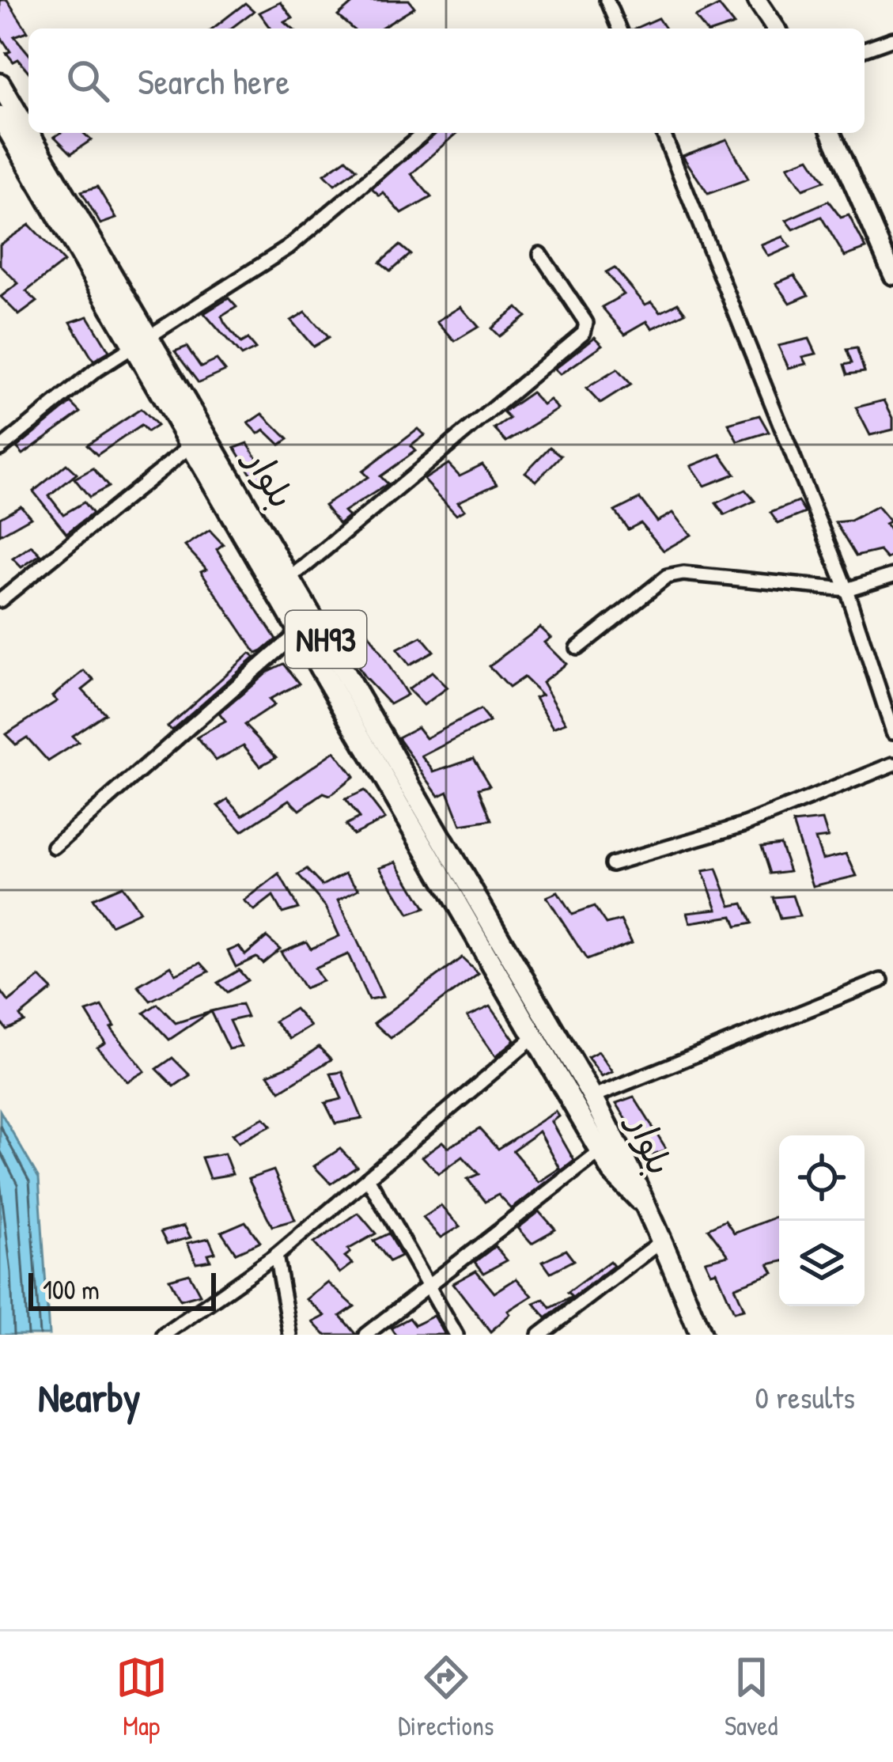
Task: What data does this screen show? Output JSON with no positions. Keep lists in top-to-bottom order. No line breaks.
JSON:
{"streets":{"main road":["بلوار","NH93"]},"crossings":[["بلوار","NH93"]],"scale_bar":"100 m","page":{"search":"Search here","scale":"100 m","heading":["Nearby","0 results"],"nav":["Map","Directions","Saved"]}}
